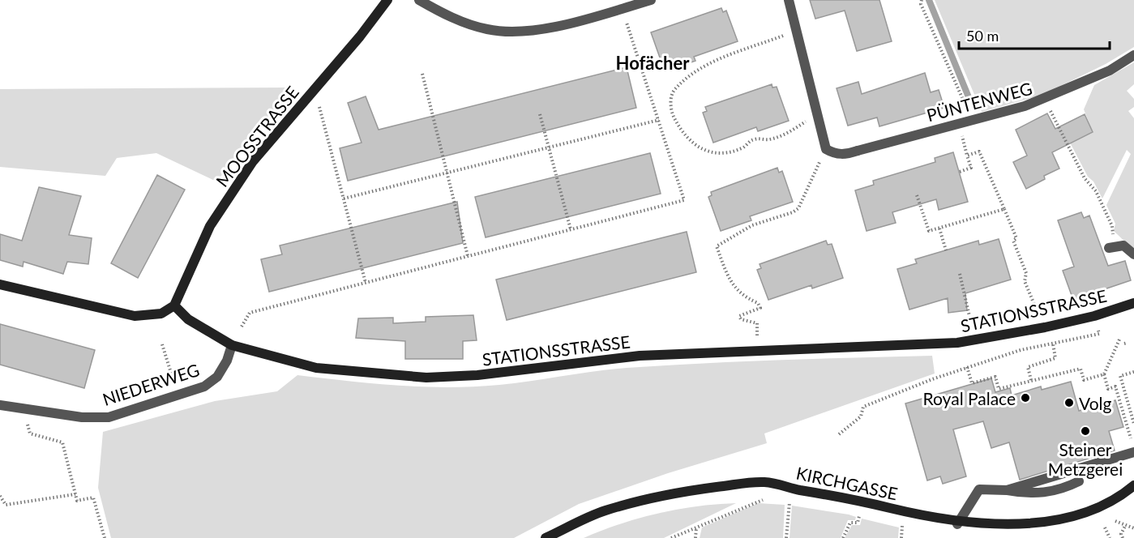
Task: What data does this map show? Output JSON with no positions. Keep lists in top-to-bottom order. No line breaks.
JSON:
{"streets":{"street":["PÜNTENWEG","MOOSSTRASSE","STATIONSSTRASSE","NIEDERWEG","KIRCHGASSE"]},"crossings":[["MOOSSTRASSE","STATIONSSTRASSE"],["STATIONSSTRASSE","NIEDERWEG"]],"districts":["Hofächer"],"places":["Royal Palace","Volg","Steiner Metzgerei"],"scale_bar":"50 m"}
